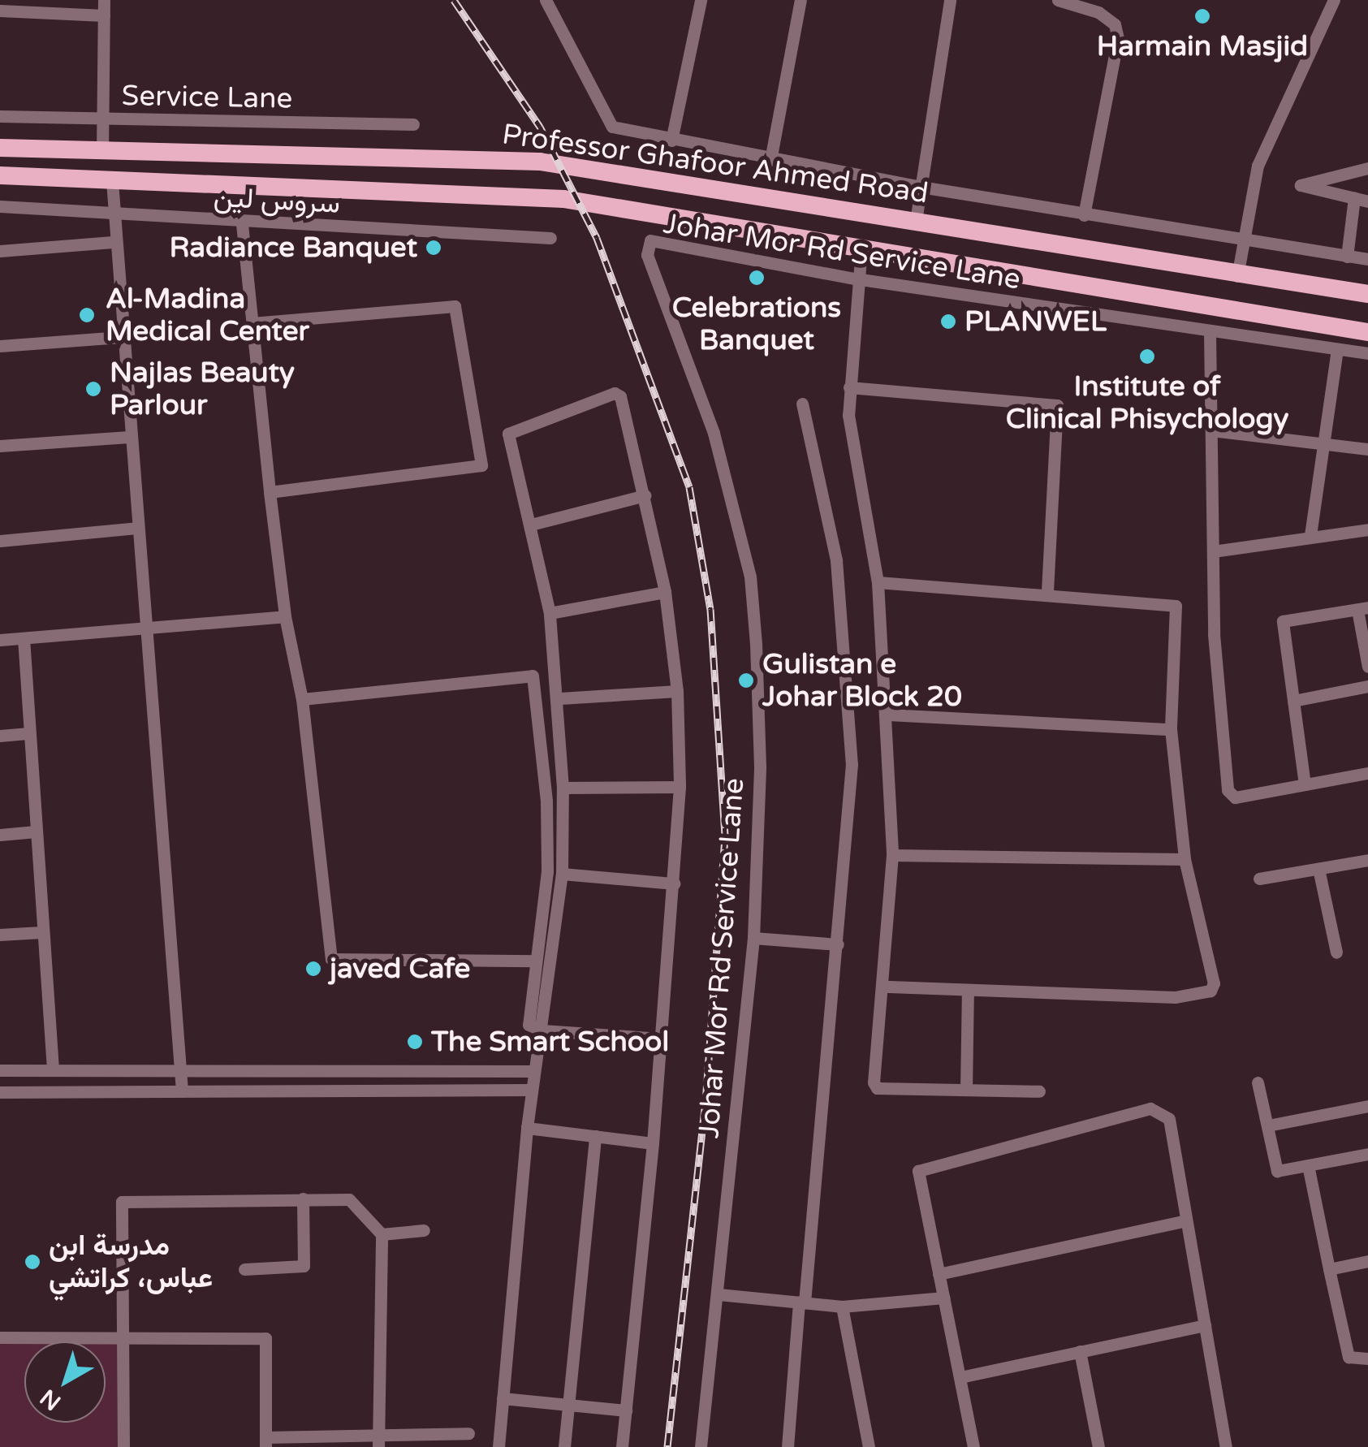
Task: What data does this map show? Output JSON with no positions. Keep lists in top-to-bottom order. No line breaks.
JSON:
{"streets":{"main road":["Professor Ghafoor Ahmed Road"],"street":["Service Lane","سروس لین","Johar Mor Rd Service Lane"]},"places":["Harmain Masjid","Radiance Banquet","Celebrations Banquet","Al-Madina Medical Center","PLANWEL","Institute of Clinical Phisychology","Najlas Beauty Parlour","Gulistan e Johar Block 20","javed Cafe","The Smart School","مدرسة ابن عباس، كراتشي"],"north":"bottom left"}
